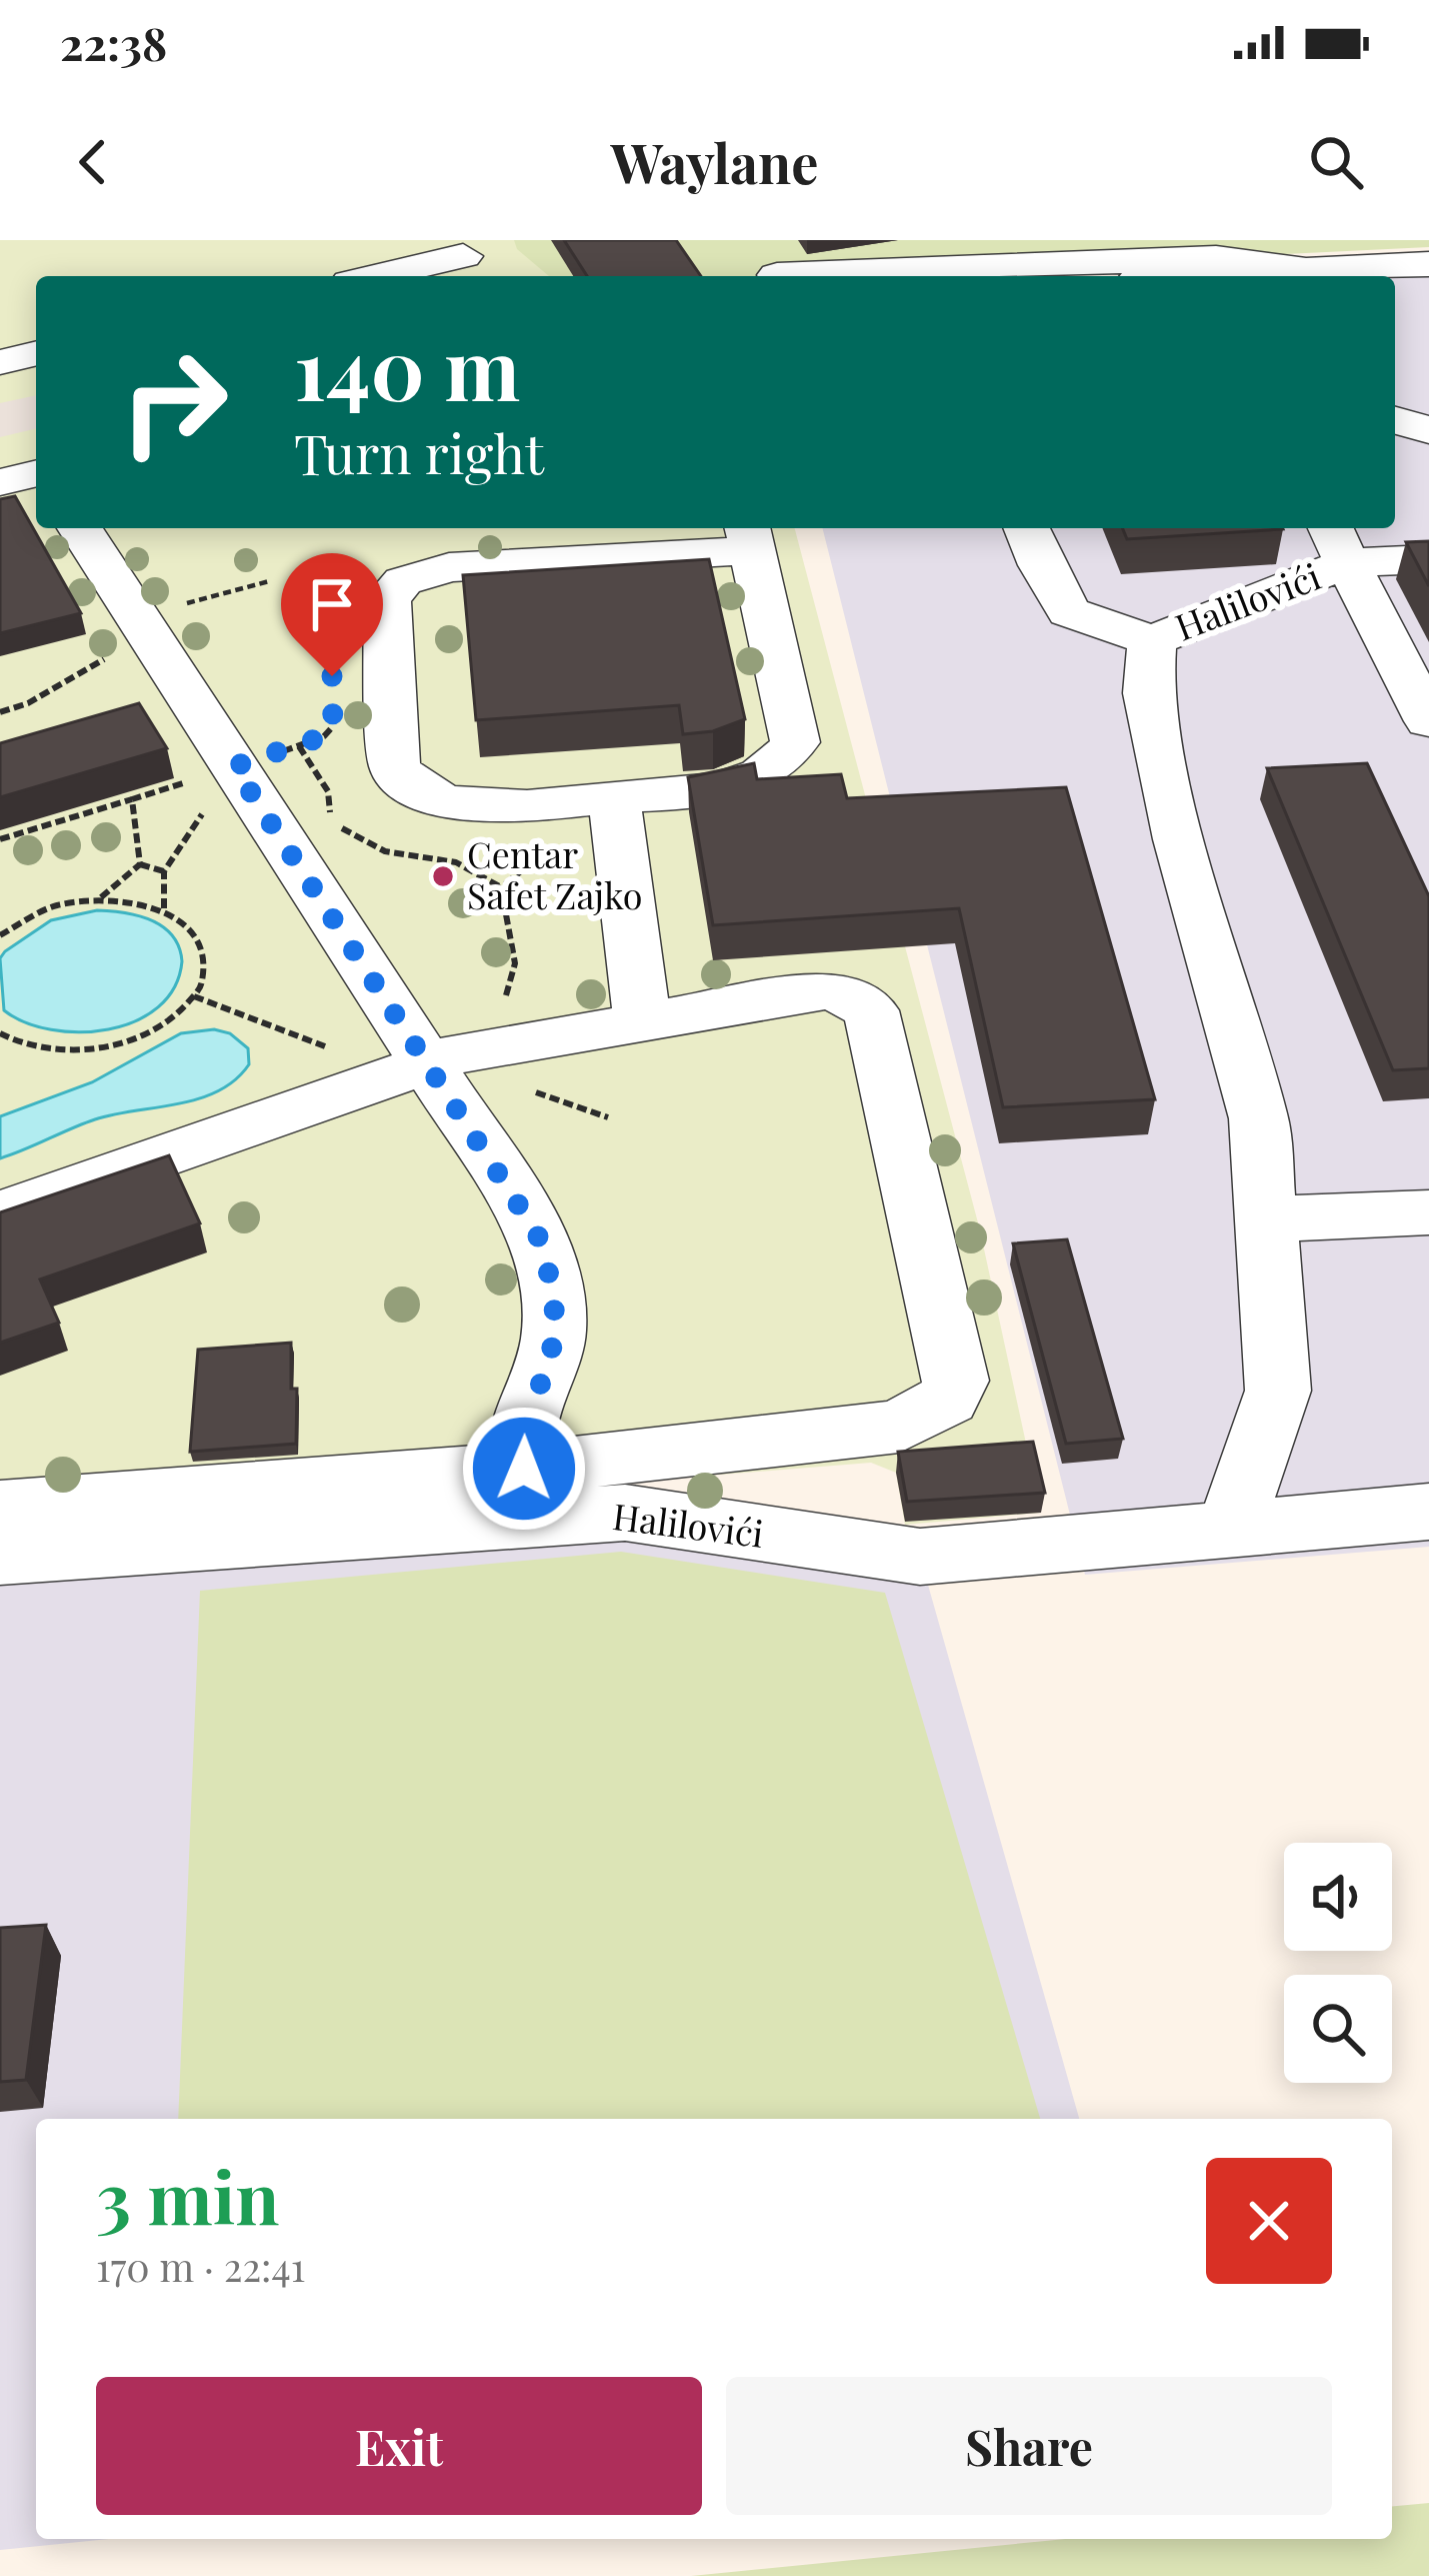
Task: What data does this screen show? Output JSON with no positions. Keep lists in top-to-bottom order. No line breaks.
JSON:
{"streets":{"street":["Halilovići"]},"places":["Centar Safet Zajko"],"page":{"status":"22:38","header":"Waylane","turn":["140 m","Turn right"],"heading":["3 min","170 m · 22:41"],"buttons":["Exit","Share"]}}
